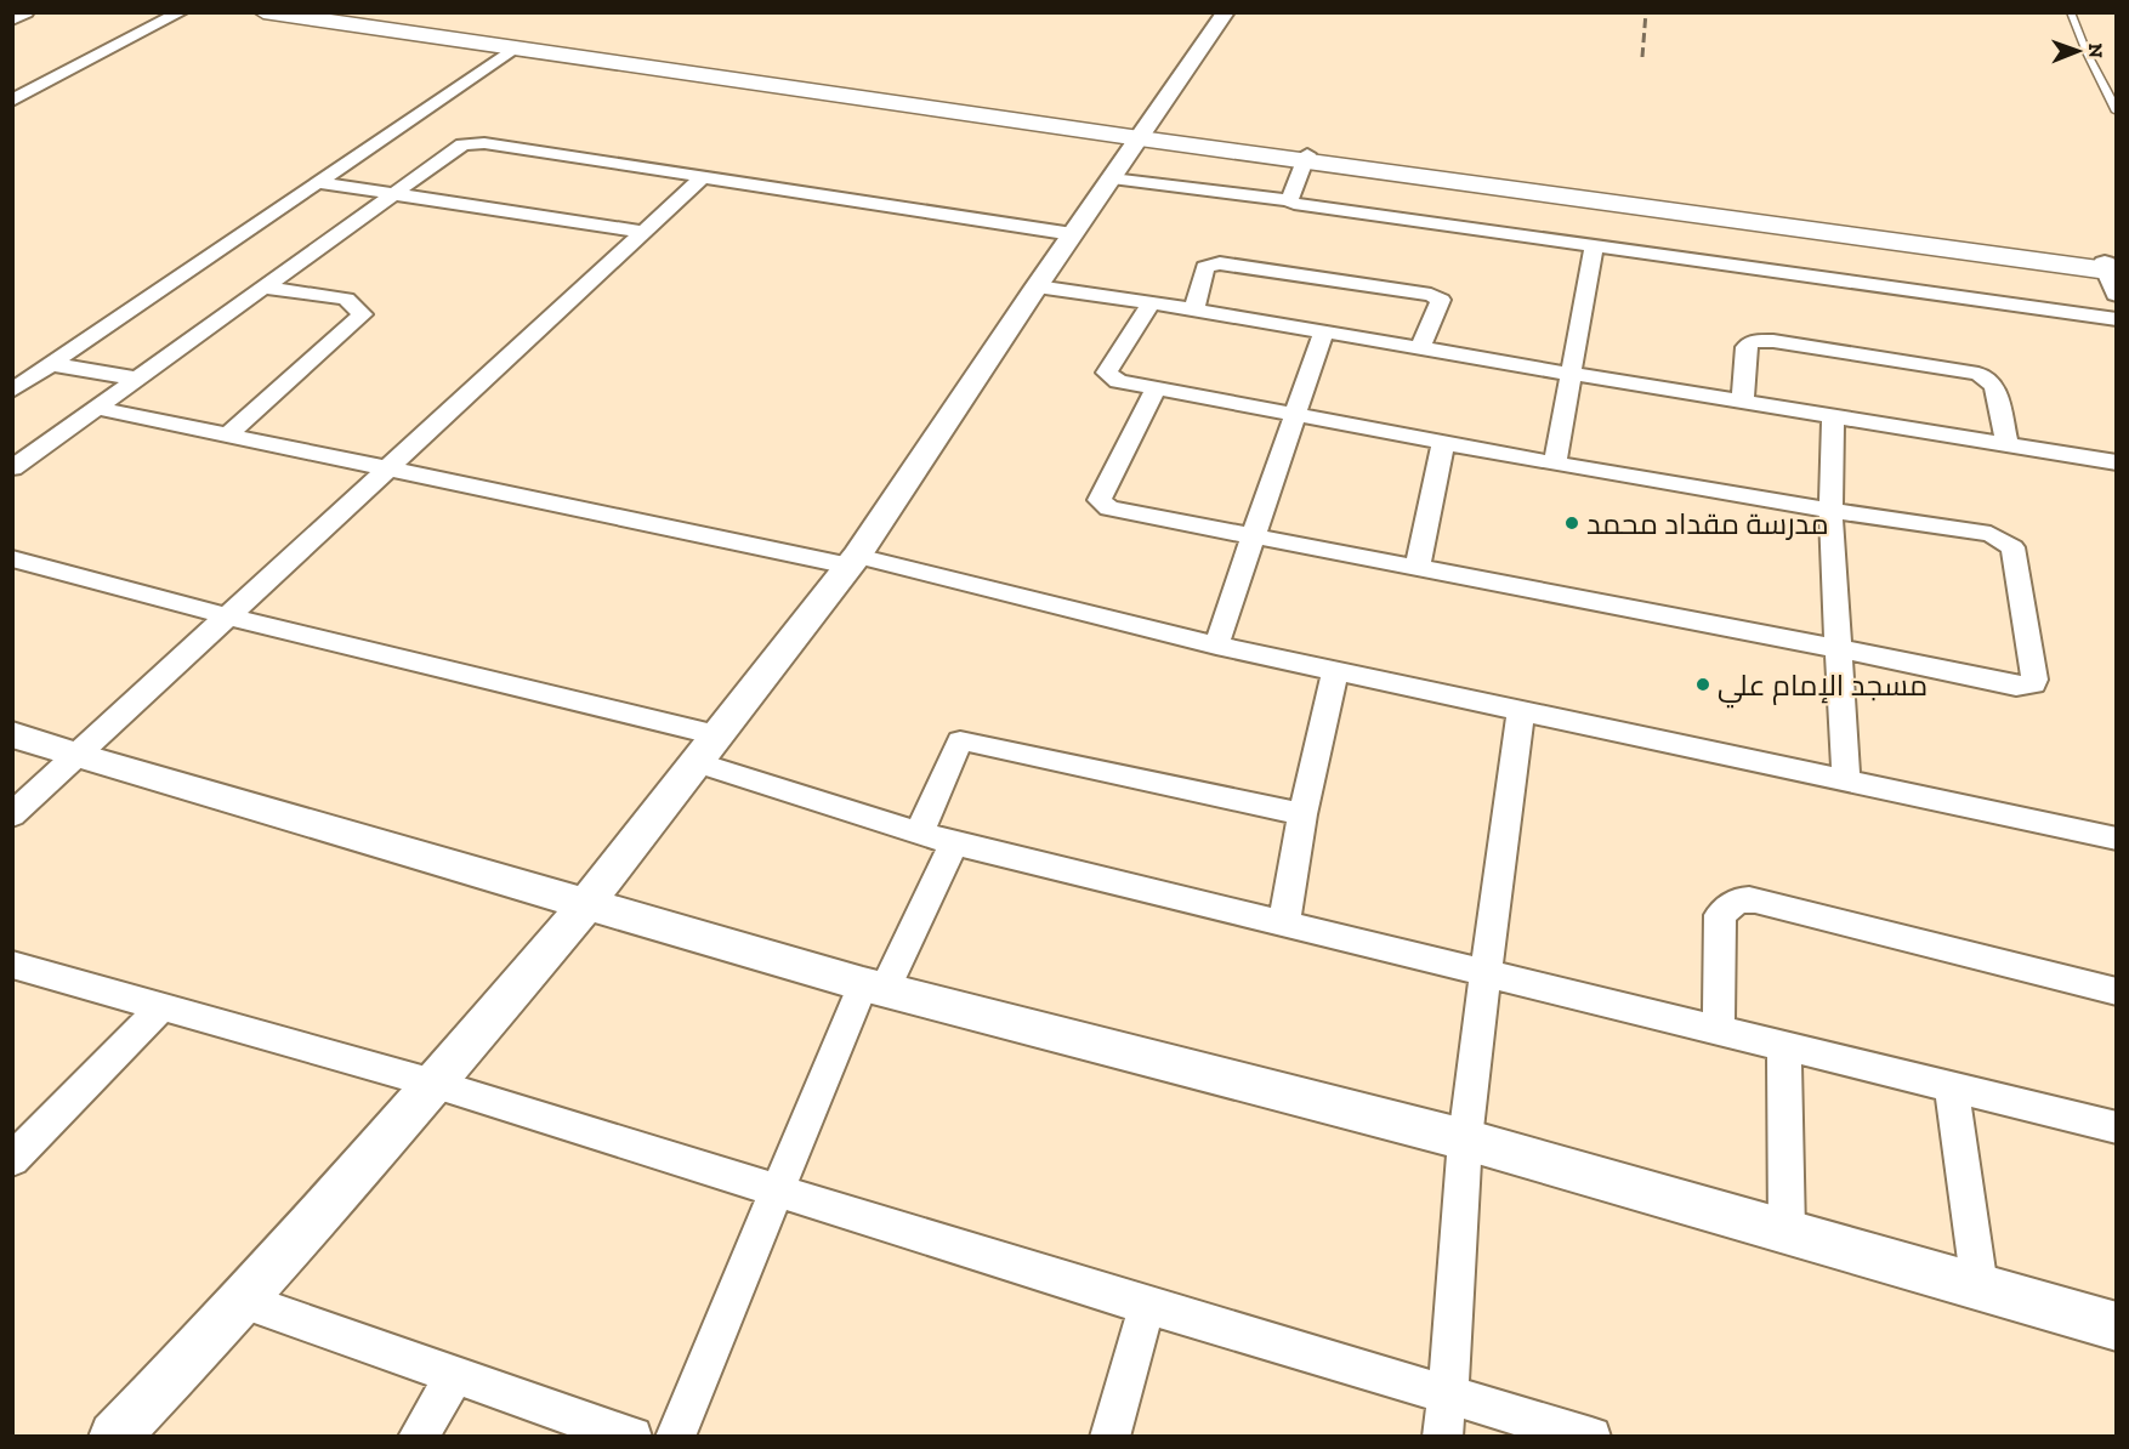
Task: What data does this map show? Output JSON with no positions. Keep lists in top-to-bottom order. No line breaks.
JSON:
{"places":["مدرسة مقداد محمد","مسجد الإمام علي"],"north":"right"}
